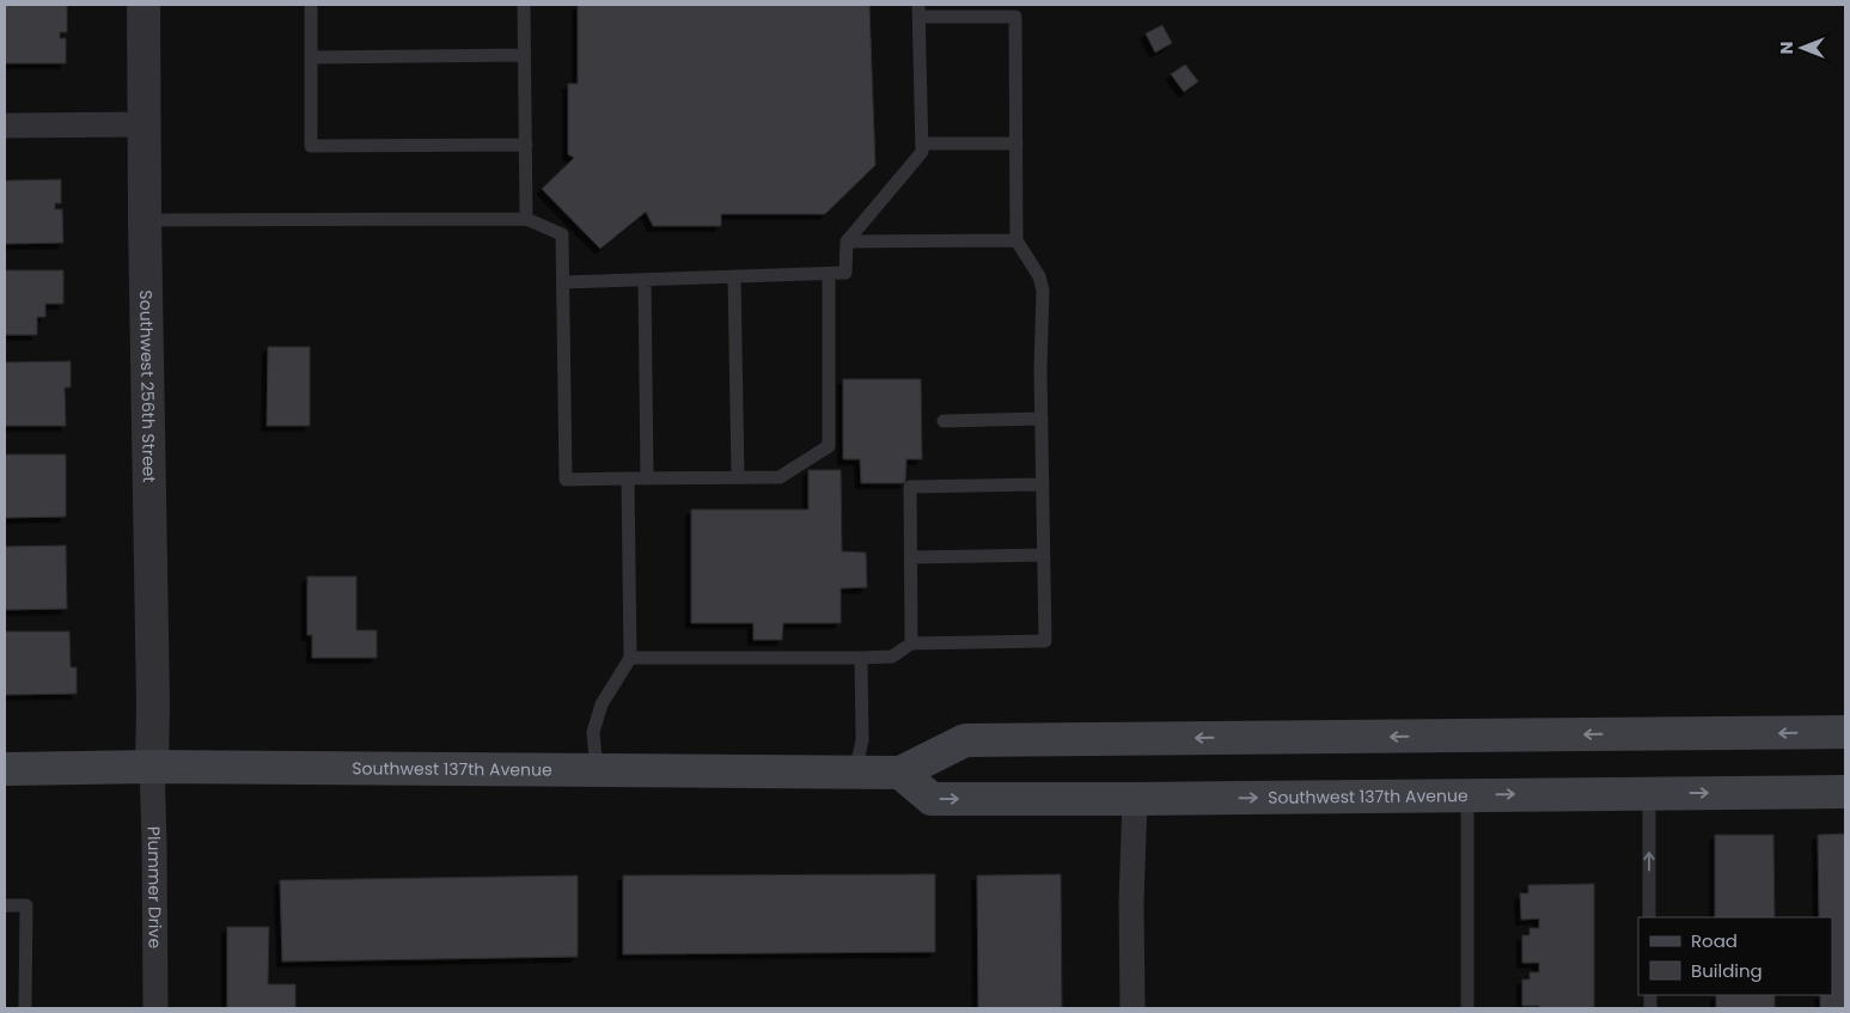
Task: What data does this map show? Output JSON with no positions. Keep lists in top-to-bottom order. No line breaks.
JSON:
{"streets":{"main road":["Southwest 137th Avenue"],"street":["Southwest 256th Street","Plummer Drive"]},"crossings":[["Southwest 256th Street","Southwest 137th Avenue"],["Southwest 256th Street","Plummer Drive"],["Southwest 137th Avenue","Plummer Drive"]],"legend":["Road","Building"],"north":"left"}
